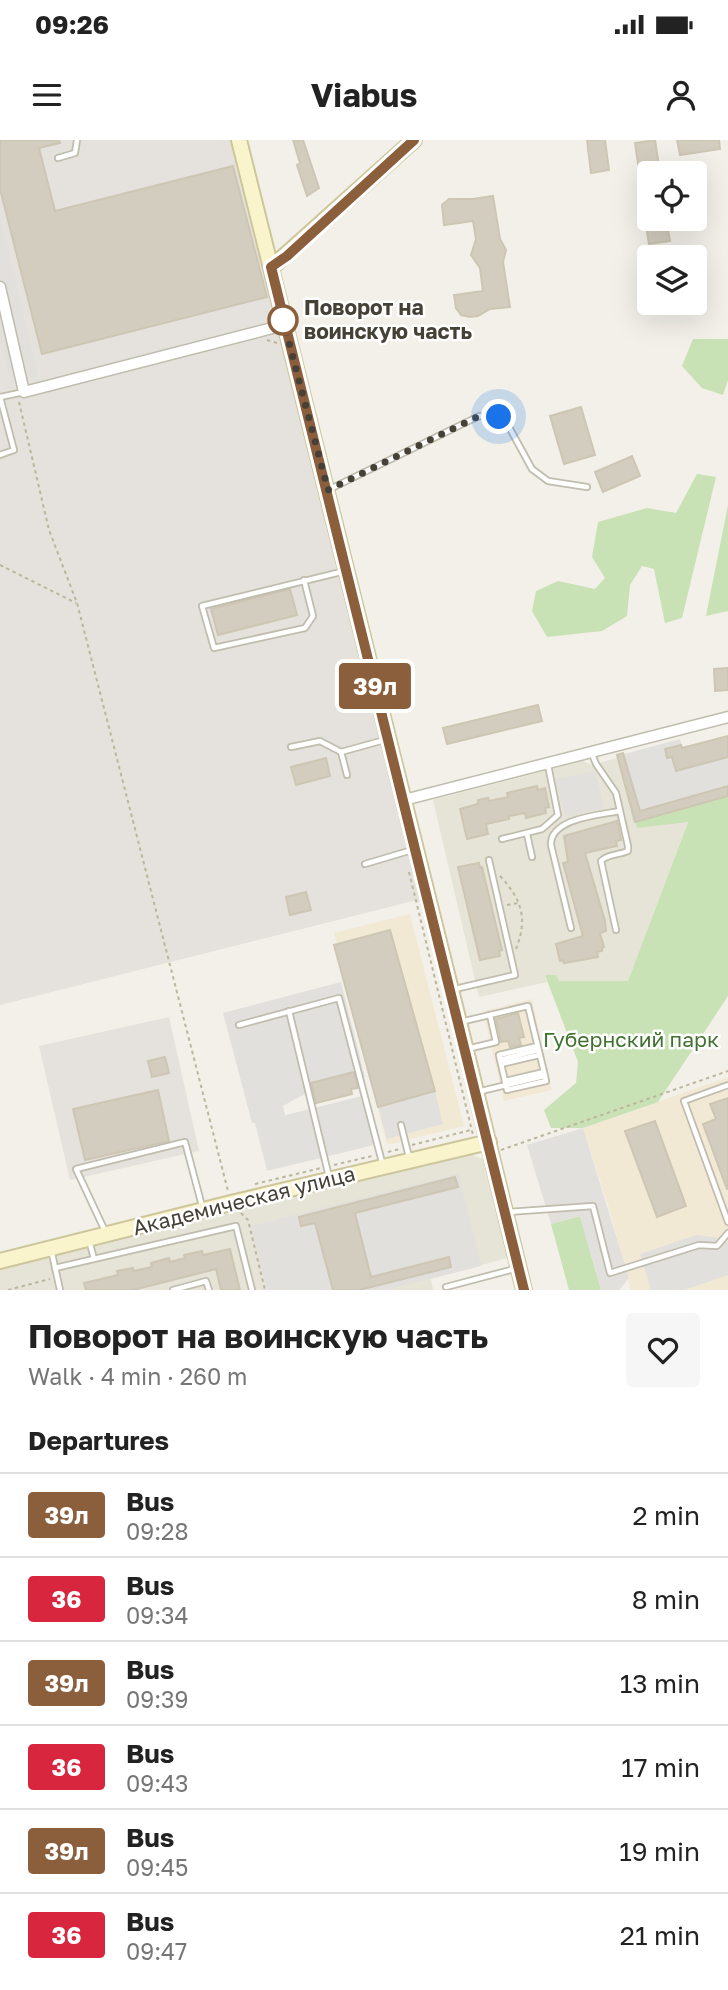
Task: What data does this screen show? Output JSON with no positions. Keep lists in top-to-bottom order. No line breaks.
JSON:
{"streets":{"street":["Академическая улица"]},"parks":["Губернский парк"],"places":["Поворот на воинскую часть"],"lines":["bus line 39л"],"page":{"status":"09:26","header":"Viabus","on_map":"39л","heading":[["Поворот на воинскую часть","Walk · 4 min · 260 m"],"Departures"],"list":[{"mark":"39л","name":"Bus","note":"09:28","value":"2 min"},{"mark":"36","name":"Bus","note":"09:34","value":"8 min"},{"mark":"39л","name":"Bus","note":"09:39","value":"13 min"},{"mark":"36","name":"Bus","note":"09:43","value":"17 min"},{"mark":"39л","name":"Bus","note":"09:45","value":"19 min"},{"mark":"36","name":"Bus","note":"09:47","value":"21 min"}]}}
